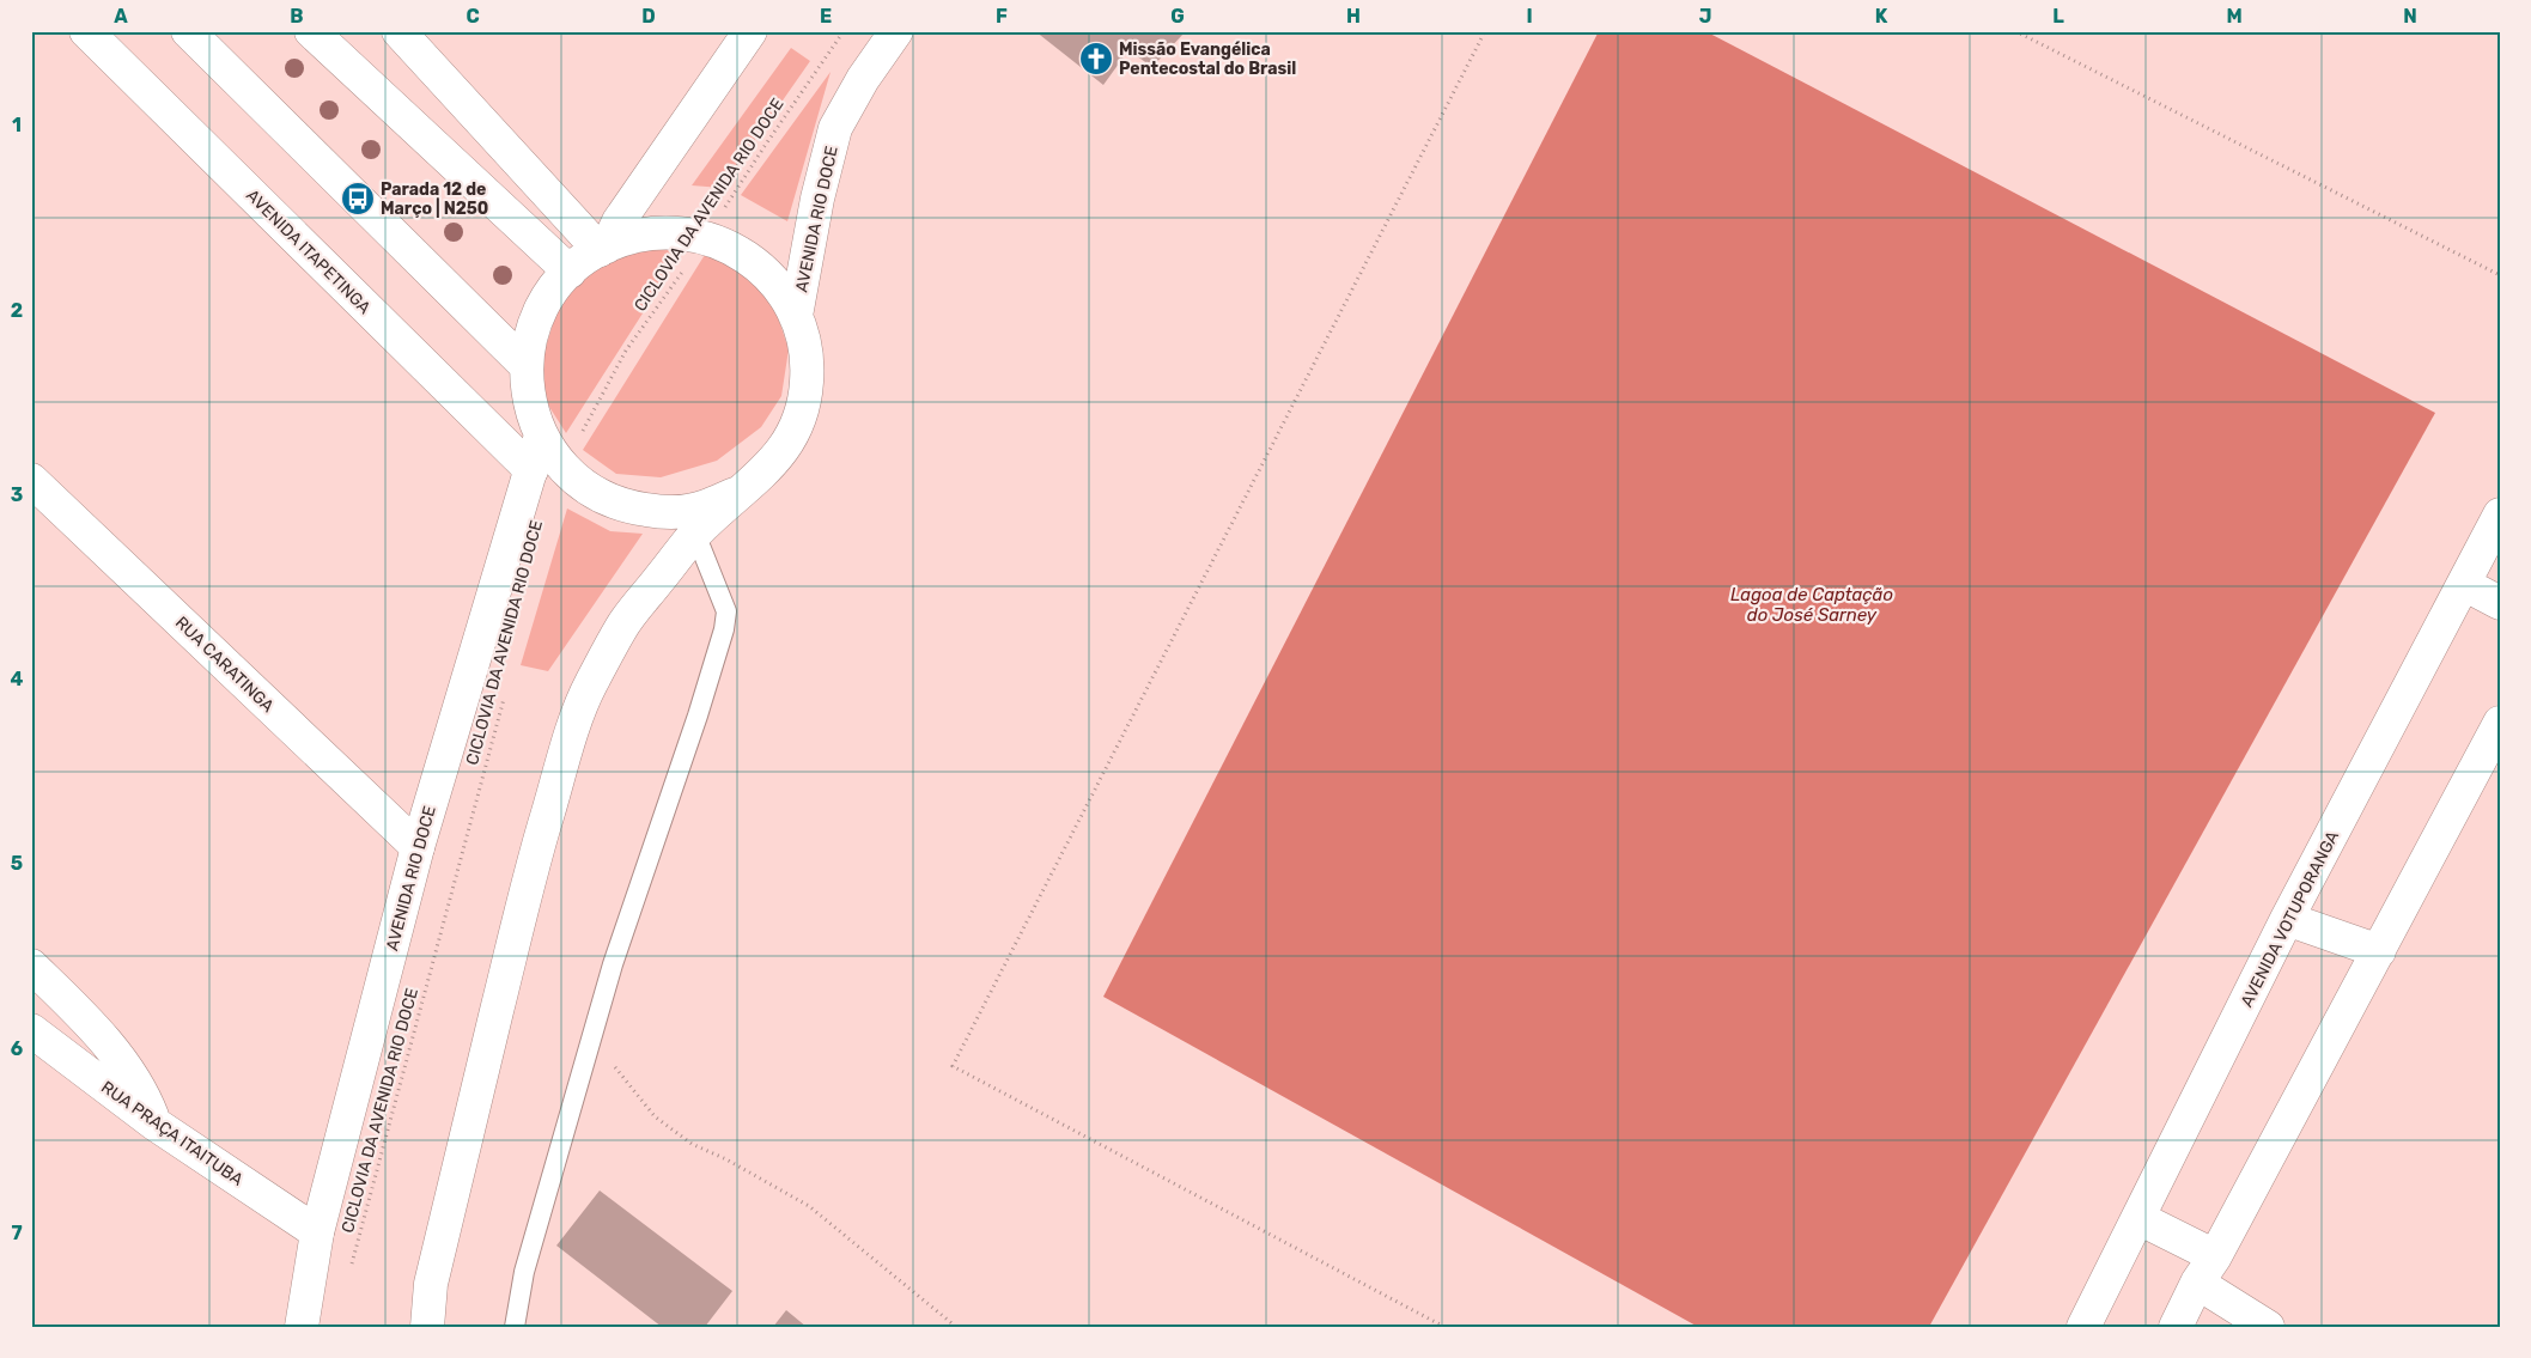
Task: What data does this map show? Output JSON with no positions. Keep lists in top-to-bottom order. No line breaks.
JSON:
{"streets":{"main road":["AVENIDA RIO DOCE","AVENIDA ITAPETINGA","RUA CARATINGA","AVENIDA VOTUPORANGA","RUA PRAÇA ITAITUBA"],"path":["CICLOVIA DA AVENIDA RIO DOCE"]},"crossings":[["CICLOVIA DA AVENIDA RIO DOCE","AVENIDA RIO DOCE"],["CICLOVIA DA AVENIDA RIO DOCE","AVENIDA ITAPETINGA"],["AVENIDA RIO DOCE","AVENIDA ITAPETINGA"],["AVENIDA RIO DOCE","RUA CARATINGA"],["AVENIDA RIO DOCE","RUA PRAÇA ITAITUBA"]],"water":["Lagoa de Captação do José Sarney"],"places":{"church":["Missão Evangélica Pentecostal do Brasil"],"bus stop":["Parada 12 de Março | N250"]},"grid":{"columns":["A","B","C","D","E","F","G","H","I","J","K","L","M","N"],"rows":["1","2","3","4","5","6","7"]}}
